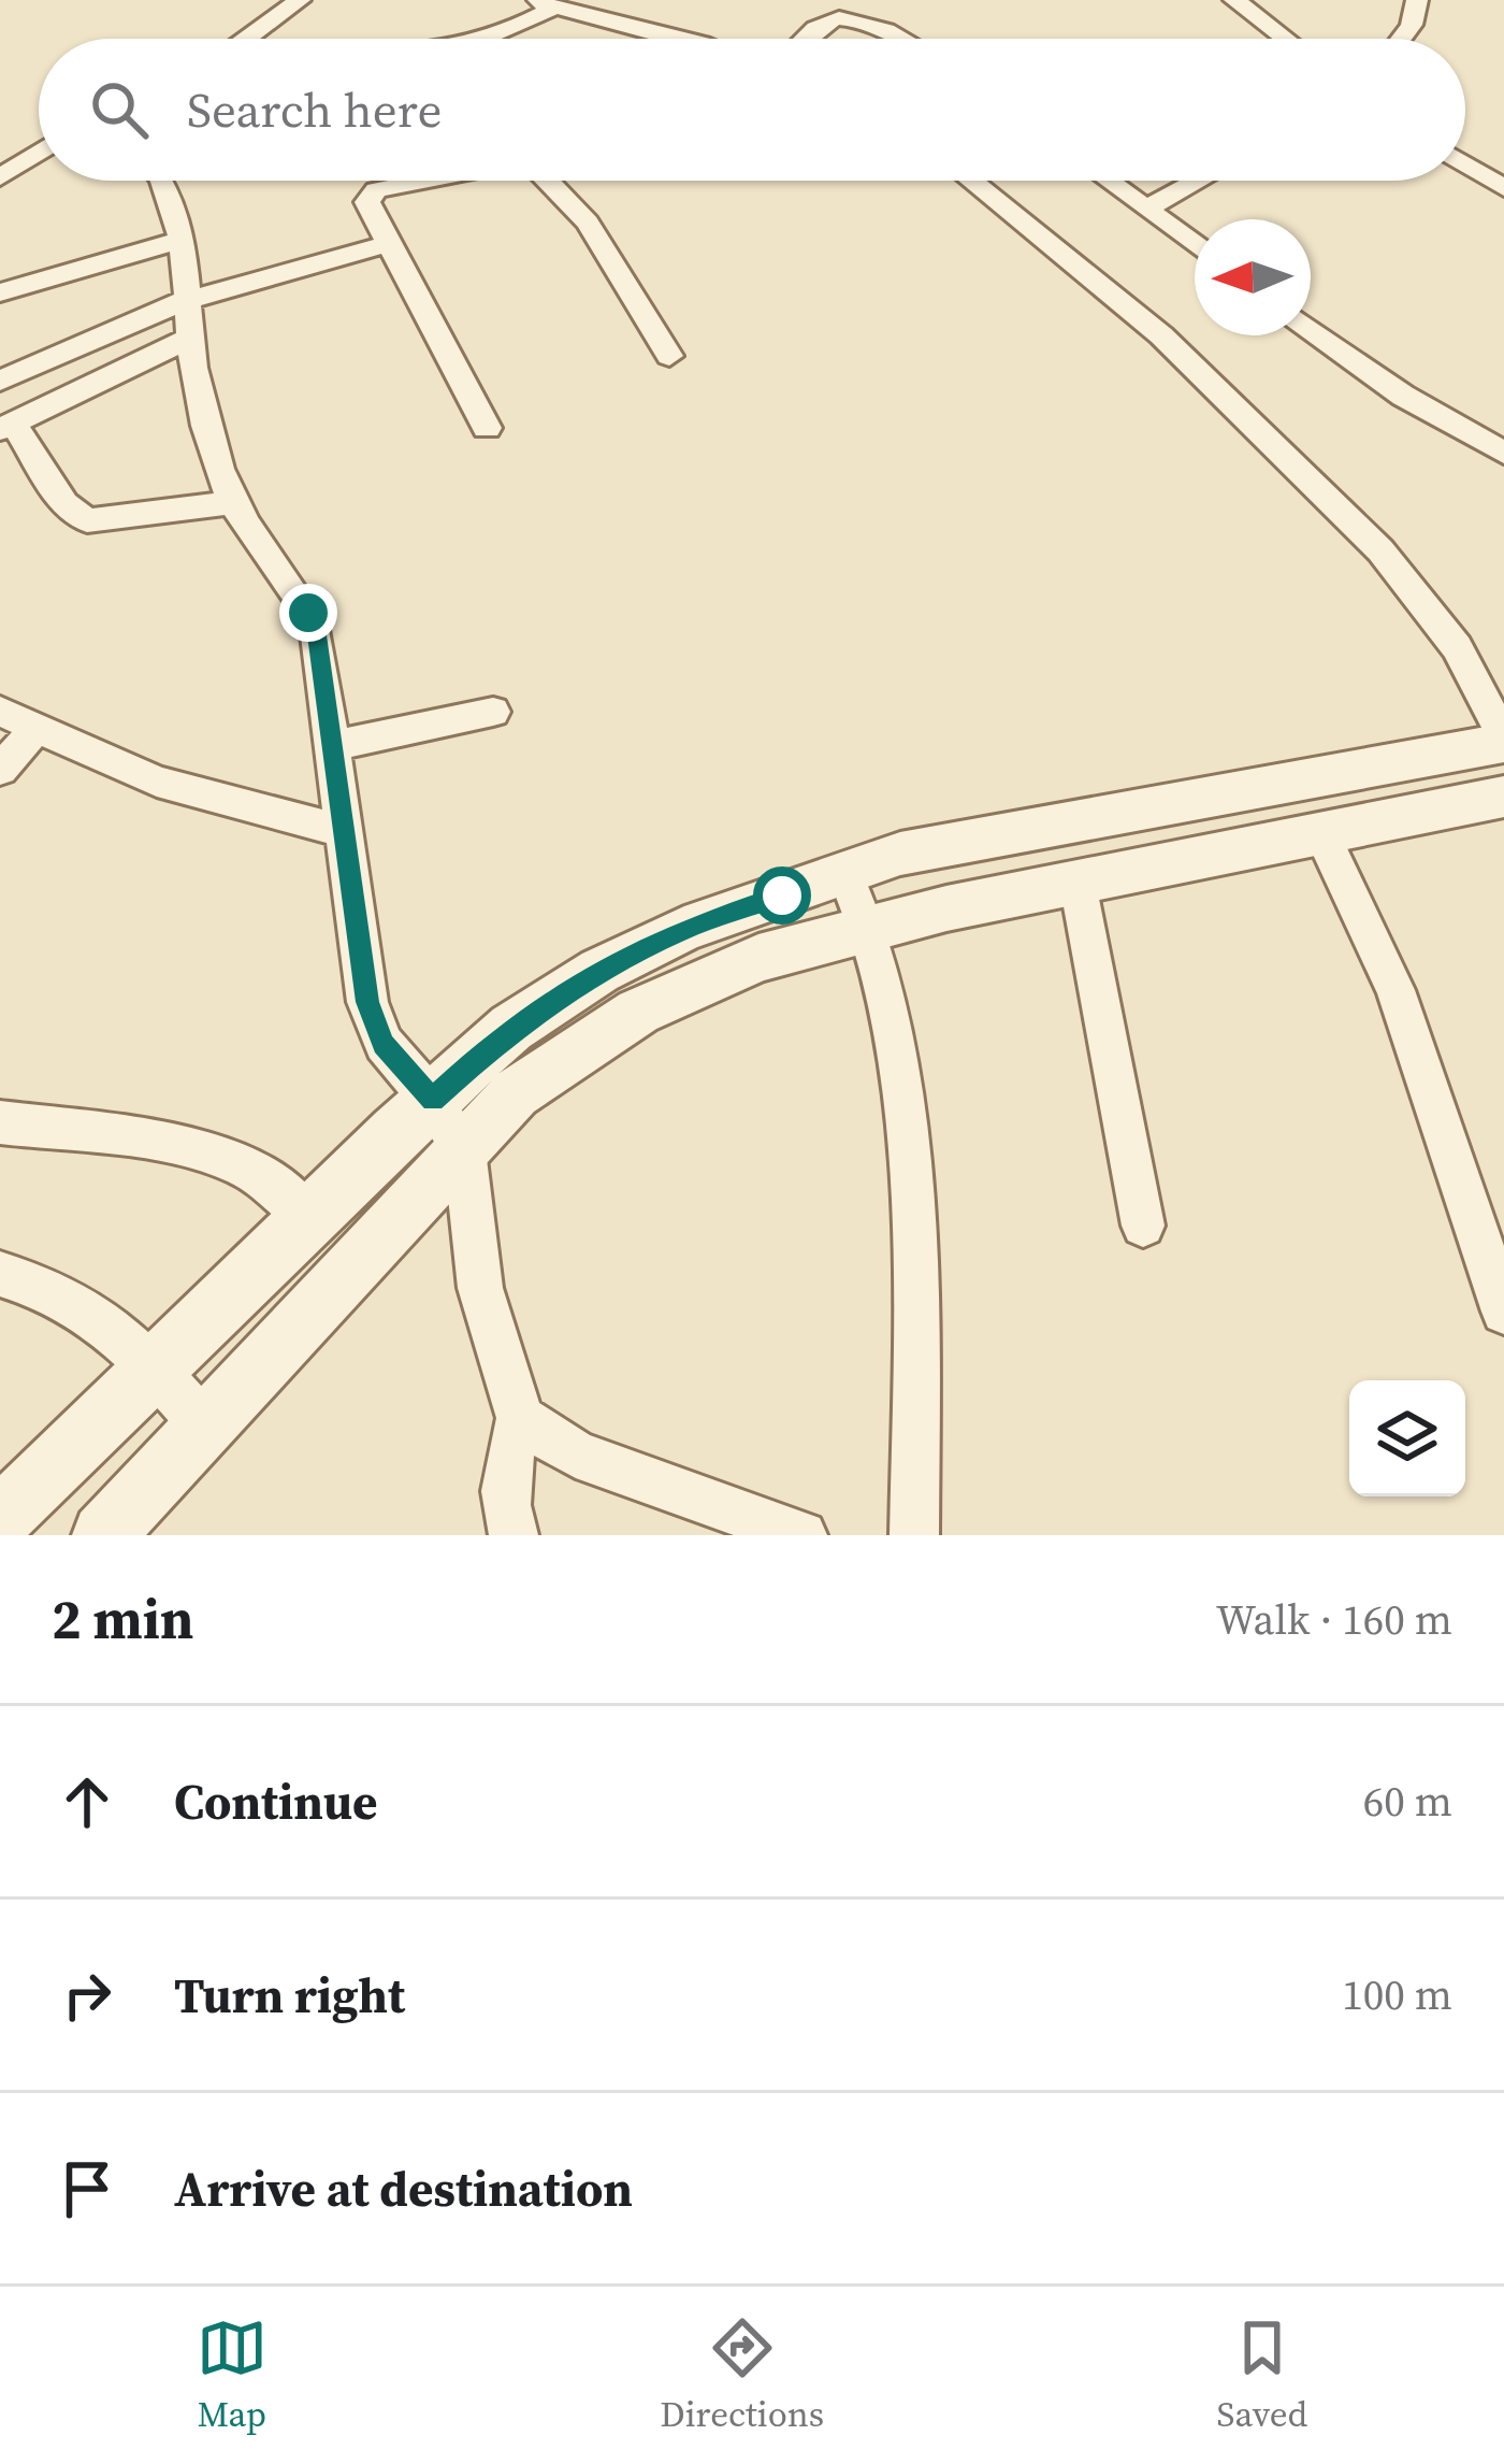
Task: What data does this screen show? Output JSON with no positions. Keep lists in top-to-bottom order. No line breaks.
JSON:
{"north":"left","page":{"search":"Search here","heading":["2 min","Walk · 160 m"],"list":[["Continue","60 m"],["Turn right","100 m"],"Arrive at destination"],"nav":["Map","Directions","Saved"]}}
